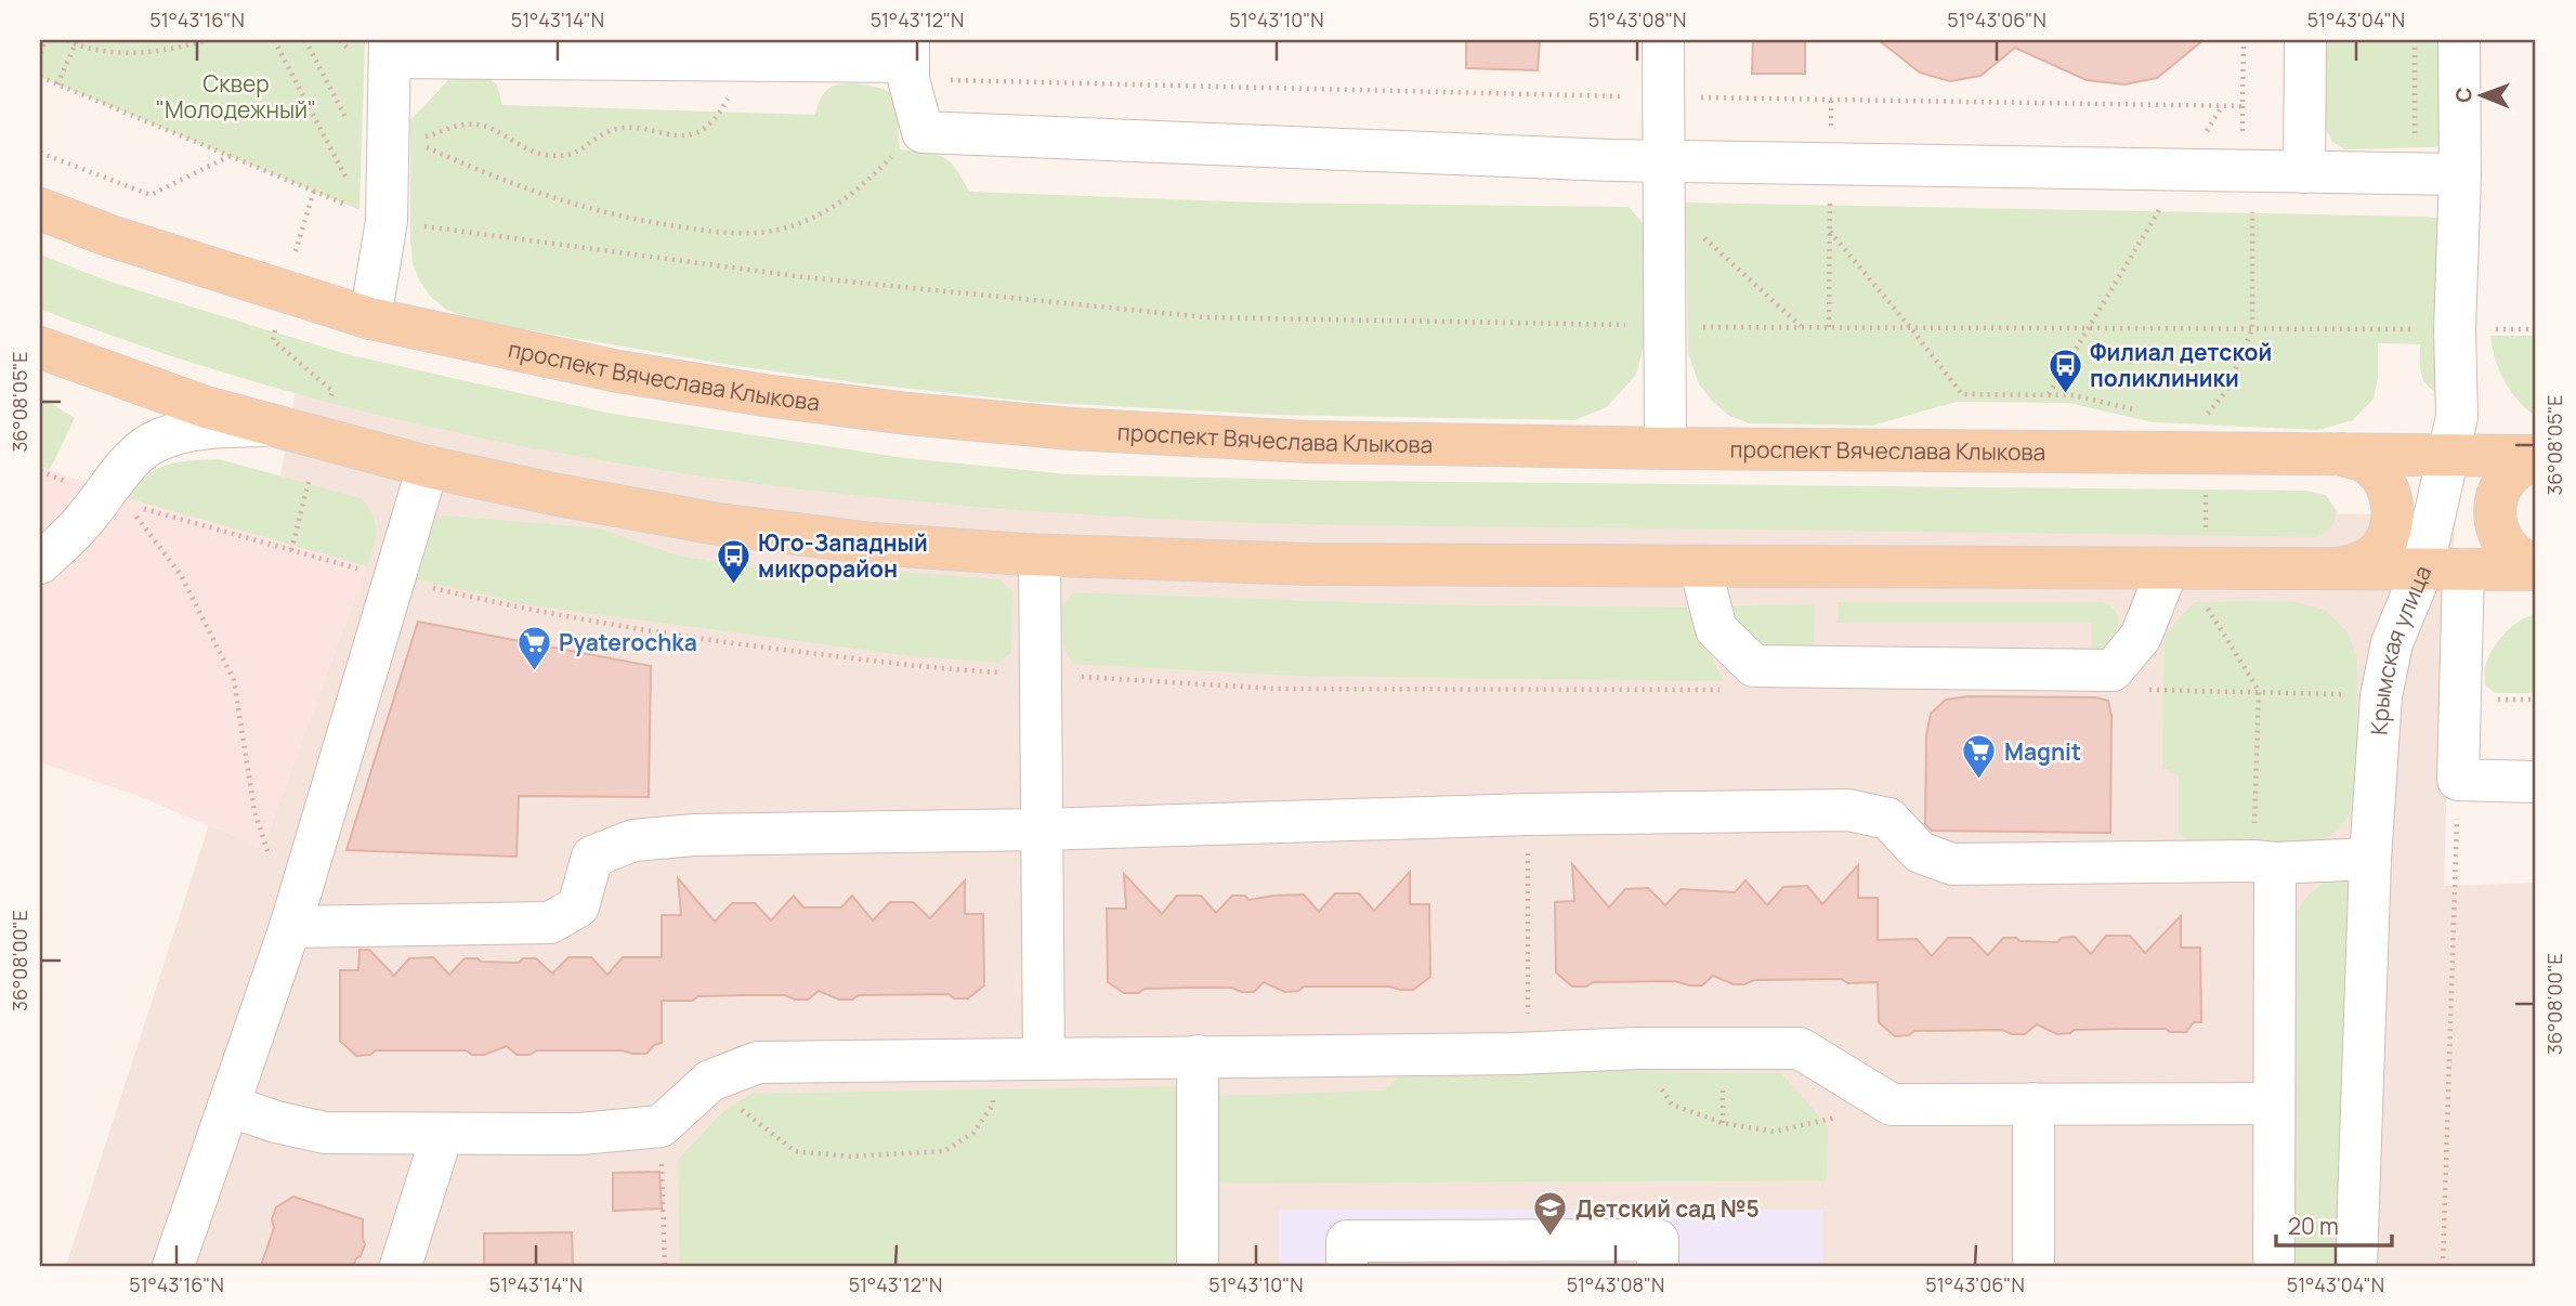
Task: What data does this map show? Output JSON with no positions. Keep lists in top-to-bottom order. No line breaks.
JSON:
{"streets":{"main road":["проспект Вячеслава Клыкова"],"street":["Крымская улица"]},"crossings":[["проспект Вячеслава Клыкова","Крымская улица"]],"parks":["Сквер \"Молодежный\""],"places":{"bus stop":["Филиал детской поликлиники","Юго-Западный микрорайон"],"supermarket":["Pyaterochka","Magnit"],"school or university":["Детский сад №5"]},"scale_bar":"20 m","north":"left","coordinates":["51°43'16\"N","51°43'14\"N","51°43'12\"N","51°43'10\"N","51°43'08\"N","51°43'06\"N","51°43'04\"N","36°08'05\"E","36°08'00\"E"]}
